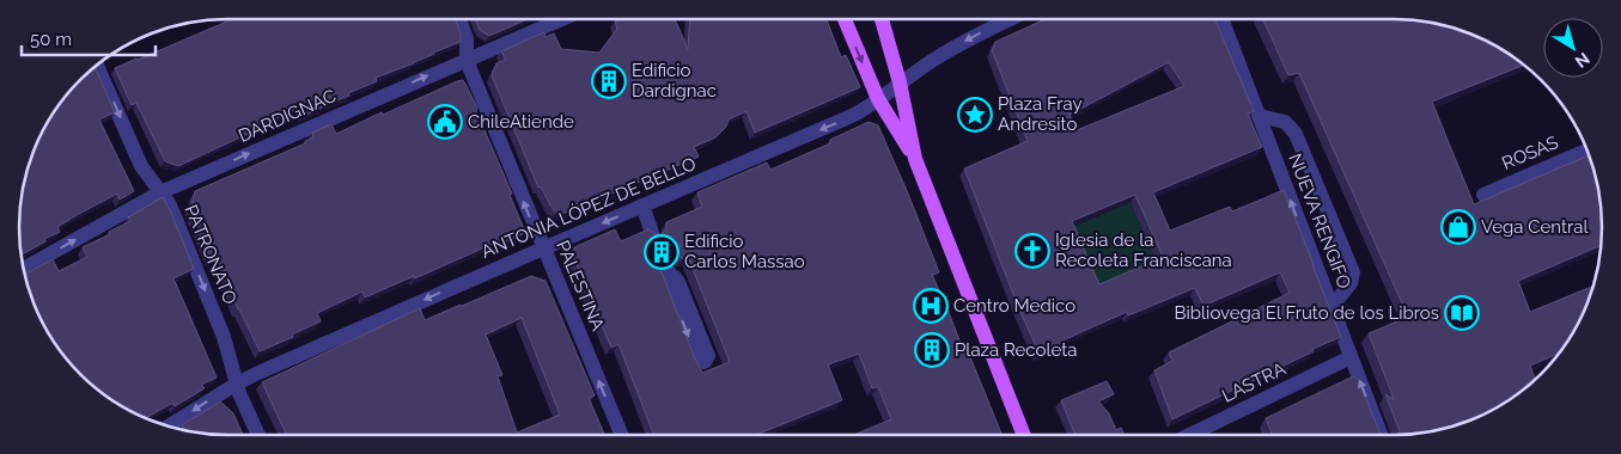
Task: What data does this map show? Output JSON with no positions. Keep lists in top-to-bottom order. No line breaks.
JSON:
{"streets":{"street":["DARDIGNAC","ROSAS","ANTONIA LÓPEZ DE BELLO","NUEVA RENGIFO","PATRONATO","PALESTINA","LASTRA"]},"crossings":[["DARDIGNAC","PATRONATO"],["DARDIGNAC","PALESTINA"],["ANTONIA LÓPEZ DE BELLO","PATRONATO"],["ANTONIA LÓPEZ DE BELLO","PALESTINA"],["NUEVA RENGIFO","LASTRA"]],"one_way":["DARDIGNAC","ANTONIA LÓPEZ DE BELLO","NUEVA RENGIFO","PATRONATO","PALESTINA"],"places":{"building":["Edificio Dardignac","Edificio Carlos Massao","Plaza Recoleta"],"place":["Plaza Fray Andresito"],"public building":["ChileAtiende"],"shop":["Vega Central"],"church":["Iglesia de la Recoleta Franciscana"],"hospital":["Centro Medico"],"library":["Bibliovega El Fruto de los Libros"]},"scale_bar":"50 m","north":"bottom right"}
